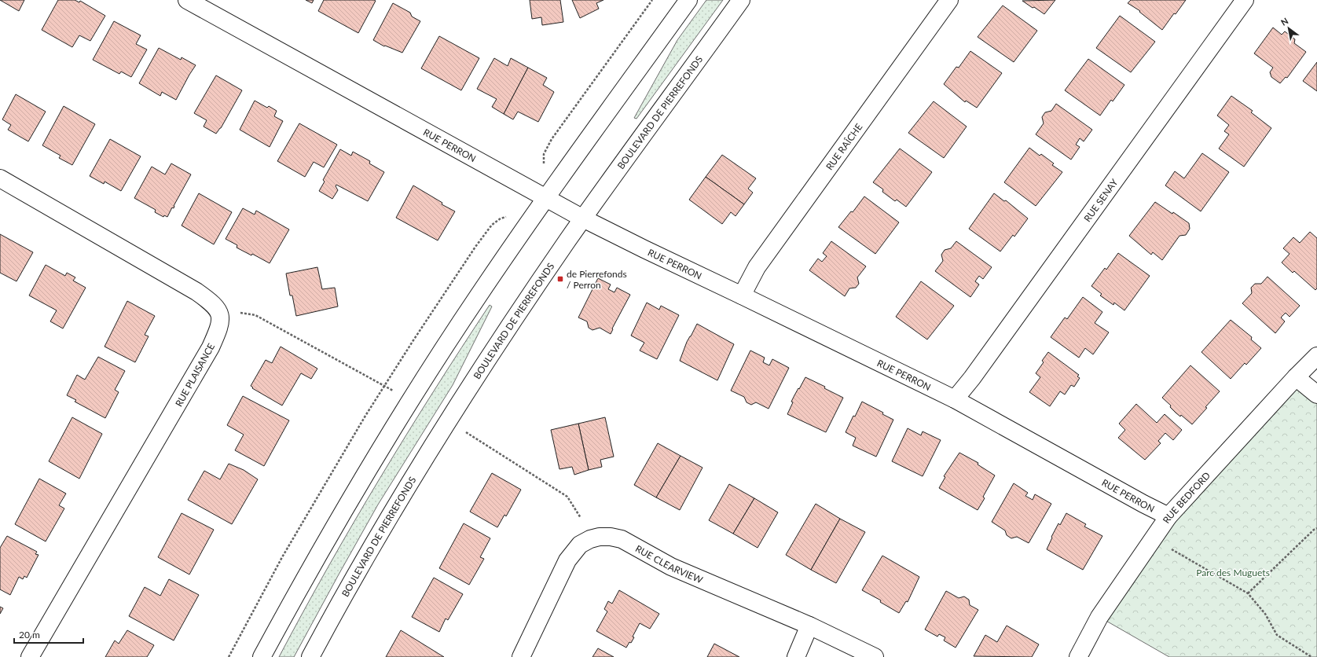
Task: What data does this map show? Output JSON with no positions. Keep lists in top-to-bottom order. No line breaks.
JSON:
{"streets":{"street":["BOULEVARD DE PIERREFONDS","RUE PERRON","RUE RAÎCHE","RUE SENAY","RUE PLAISANCE","RUE BEDFORD","RUE CLEARVIEW"]},"crossings":[["BOULEVARD DE PIERREFONDS","RUE PERRON"],["RUE PERRON","RUE RAÎCHE"],["RUE PERRON","RUE SENAY"],["RUE PERRON","RUE BEDFORD"]],"parks":["Parc des Muguets"],"places":{"transit":["de Pierrefonds / Perron"]},"scale_bar":"20 m","north":"top left"}
